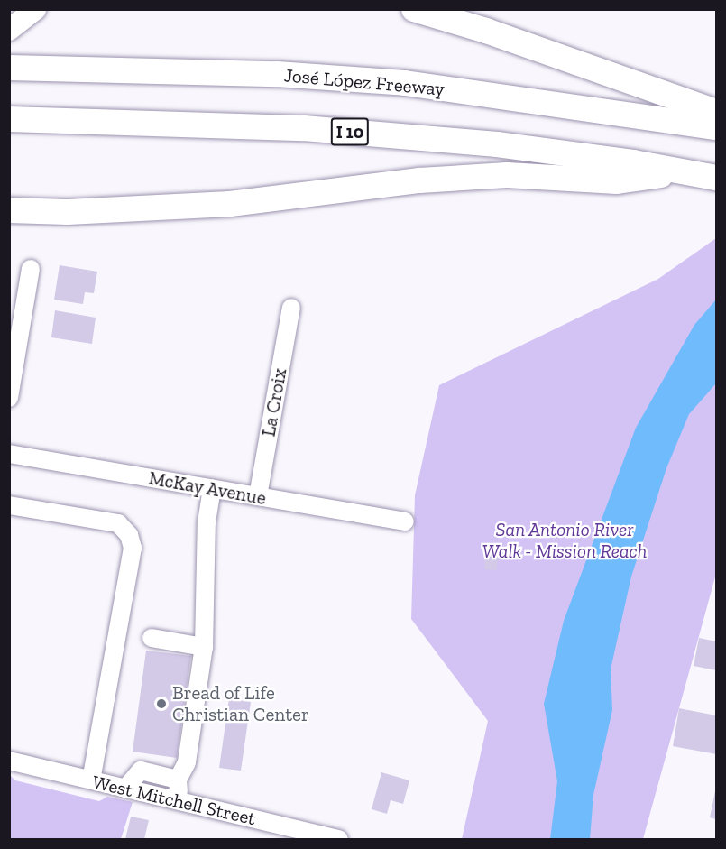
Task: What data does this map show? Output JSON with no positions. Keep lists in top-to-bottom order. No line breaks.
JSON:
{"streets":{"highway":["José López Freeway","I 10"],"street":["La Croix","McKay Avenue","West Mitchell Street"]},"crossings":[["La Croix","McKay Avenue"]],"parks":["San Antonio River Walk - Mission Reach"],"places":["Bread of Life Christian Center"]}
